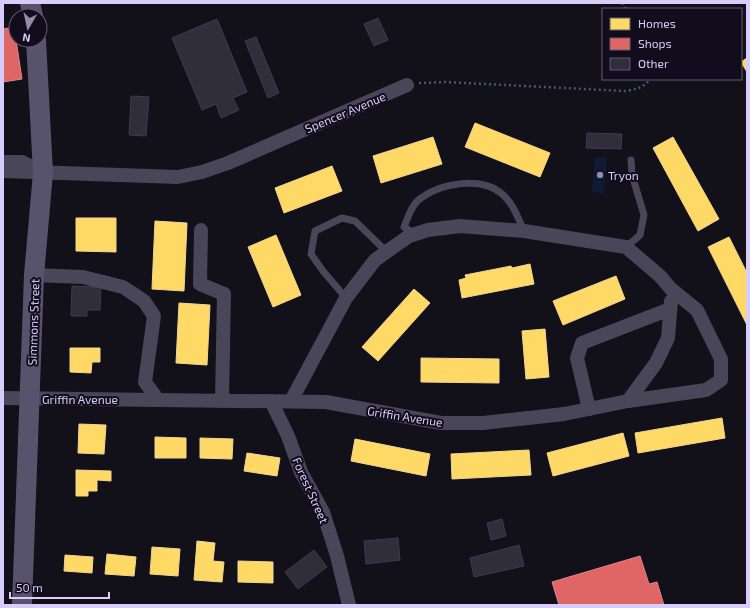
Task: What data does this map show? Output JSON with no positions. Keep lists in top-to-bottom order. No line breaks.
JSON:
{"streets":{"street":["Spencer Avenue","Simmons Street","Griffin Avenue","Forest Street"]},"crossings":[["Spencer Avenue","Simmons Street"],["Simmons Street","Griffin Avenue"],["Griffin Avenue","Forest Street"]],"places":["Tryon"],"legend":["Homes","Shops","Other"],"scale_bar":"50 m","north":"bottom"}
